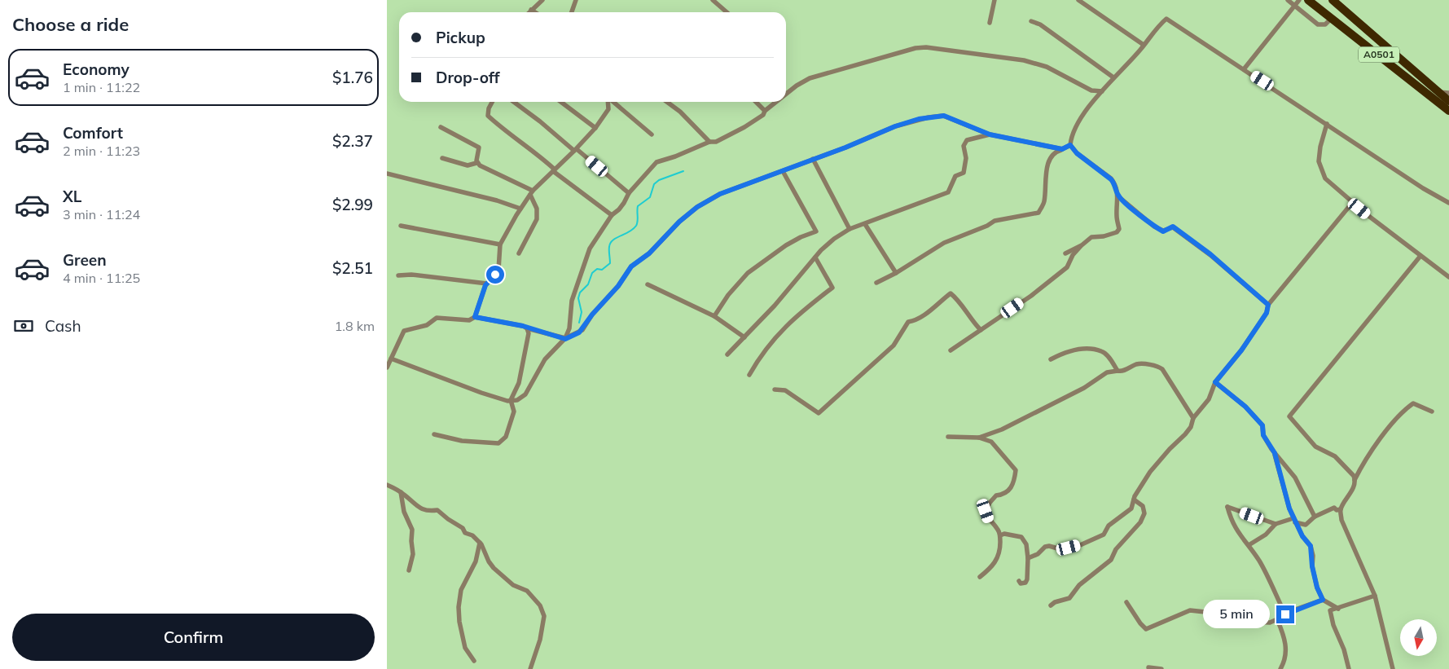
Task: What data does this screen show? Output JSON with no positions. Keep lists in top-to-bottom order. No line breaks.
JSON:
{"streets":{"highway":["A0501"]},"north":"bottom","page":{"heading":"Choose a ride","banner":["Pickup","Drop-off"],"list":[{"name":"Economy","note":"1 min · 11:22","value":"$1.76"},{"name":"Comfort","note":"2 min · 11:23","value":"$2.37"},{"name":"XL","note":"3 min · 11:24","value":"$2.99"},{"name":"Green","note":"4 min · 11:25","value":"$2.51"}],"pay":["Cash","1.8 km"],"bubble":"5 min","buttons":"Confirm"}}
